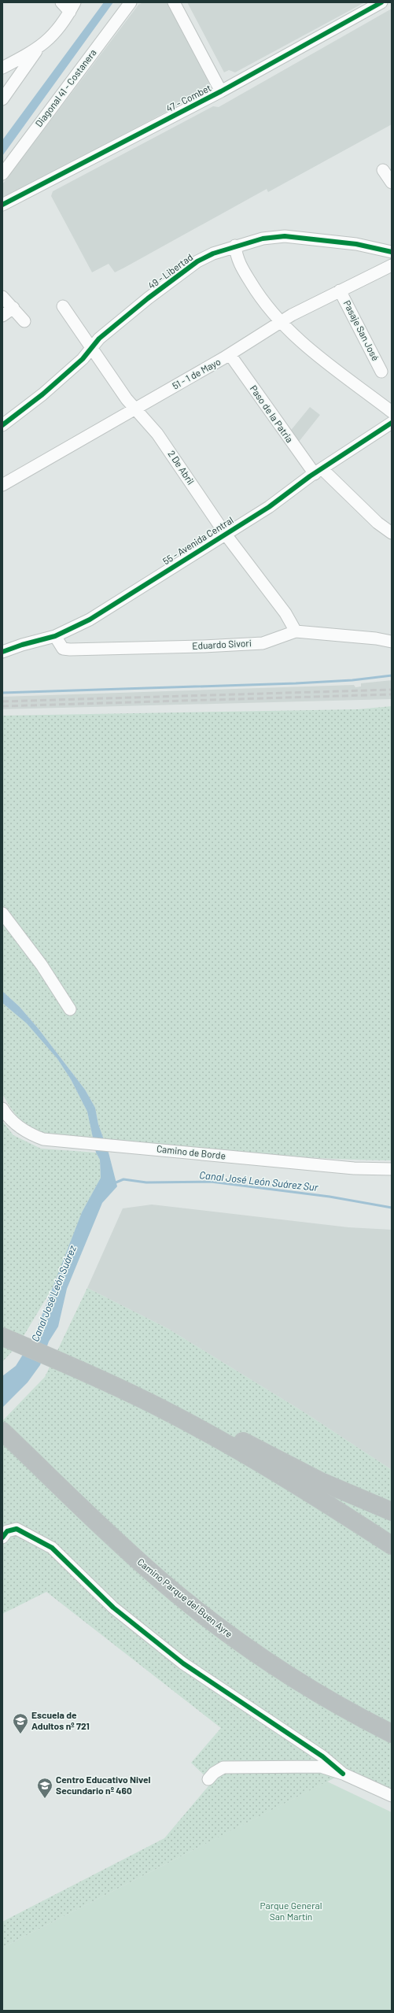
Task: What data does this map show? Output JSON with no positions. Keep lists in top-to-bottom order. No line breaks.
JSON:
{"streets":{"highway":["Camino Parque del Buen Ayre"],"street":["Diagonal 41 - Costanera","47 - Combet","49 - Libertad","Pasaje San José","51 - 1 de Mayo","Paso de la Patria","2 De Abril","55 - Avenida Central","Eduardo Sivori","Camino de Borde"]},"crossings":[["49 - Libertad","2 De Abril"],["Pasaje San José","51 - 1 de Mayo"],["51 - 1 de Mayo","Paso de la Patria"],["51 - 1 de Mayo","2 De Abril"],["Paso de la Patria","55 - Avenida Central"],["2 De Abril","55 - Avenida Central"],["2 De Abril","Eduardo Sivori"],["55 - Avenida Central","Eduardo Sivori"]],"water":["Canal José León Suárez Sur","Canal José León Suárez"],"parks":["Parque General San Martín"],"places":{"school or university":["Escuela de Adultos nº 721","Centro Educativo Nivel Secundario nº 460"]}}
